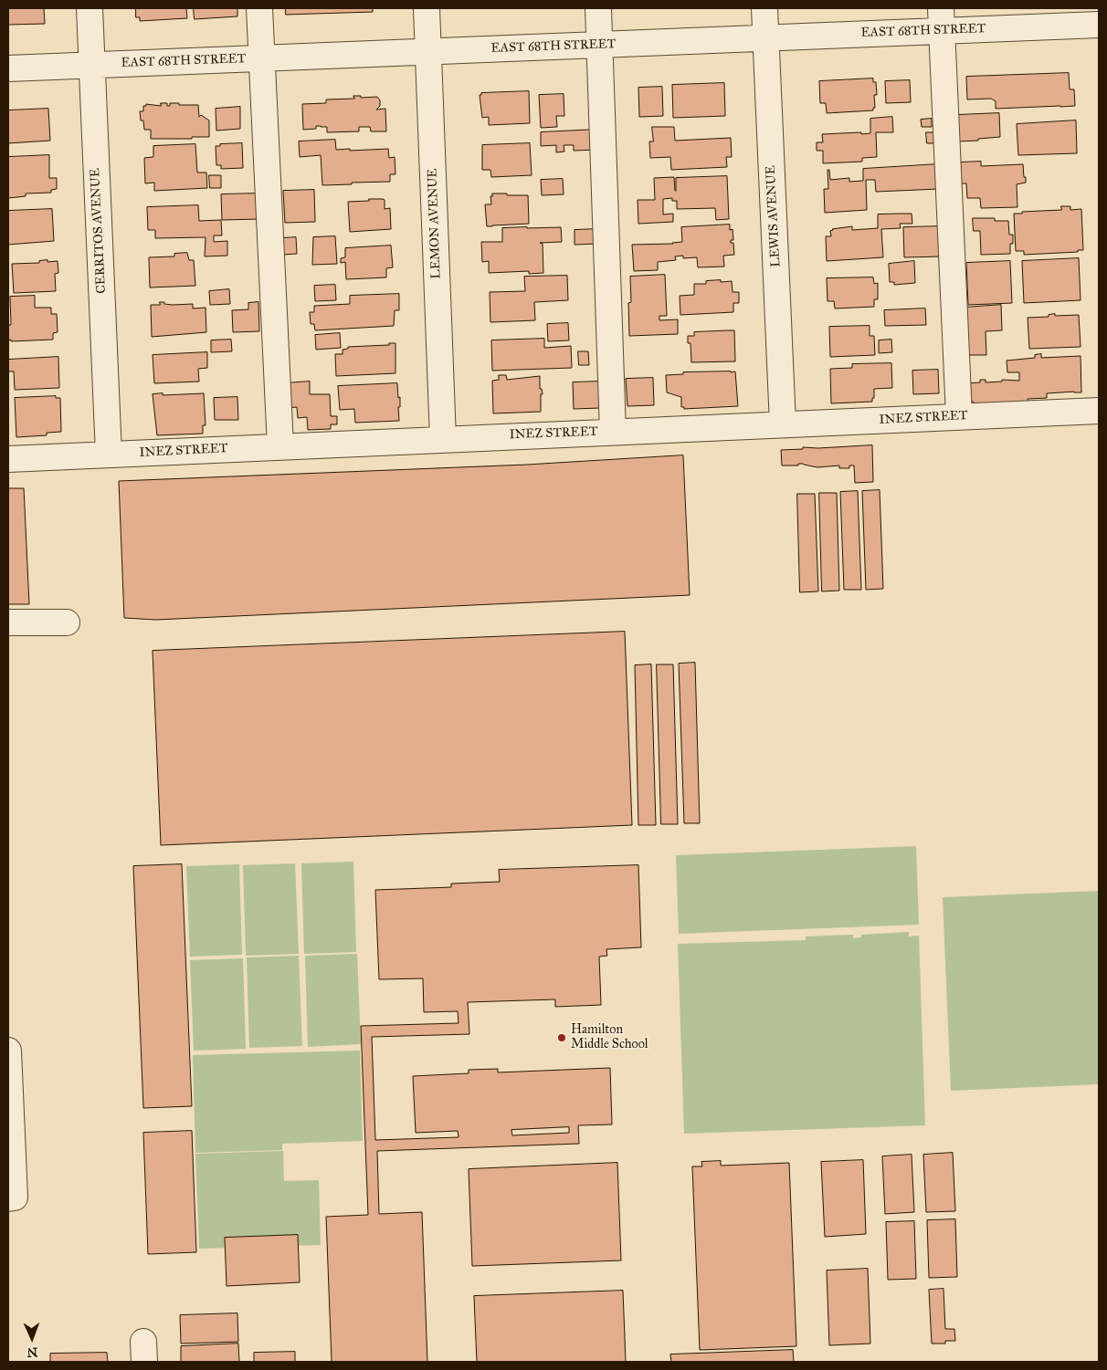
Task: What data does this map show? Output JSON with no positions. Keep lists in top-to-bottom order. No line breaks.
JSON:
{"streets":{"street":["EAST 68TH STREET","LEWIS AVENUE","LEMON AVENUE","CERRITOS AVENUE","INEZ STREET"]},"crossings":[["EAST 68TH STREET","LEWIS AVENUE"],["EAST 68TH STREET","LEMON AVENUE"],["EAST 68TH STREET","CERRITOS AVENUE"],["LEWIS AVENUE","INEZ STREET"],["LEMON AVENUE","INEZ STREET"],["CERRITOS AVENUE","INEZ STREET"]],"places":["Hamilton Middle School"],"north":"bottom"}
